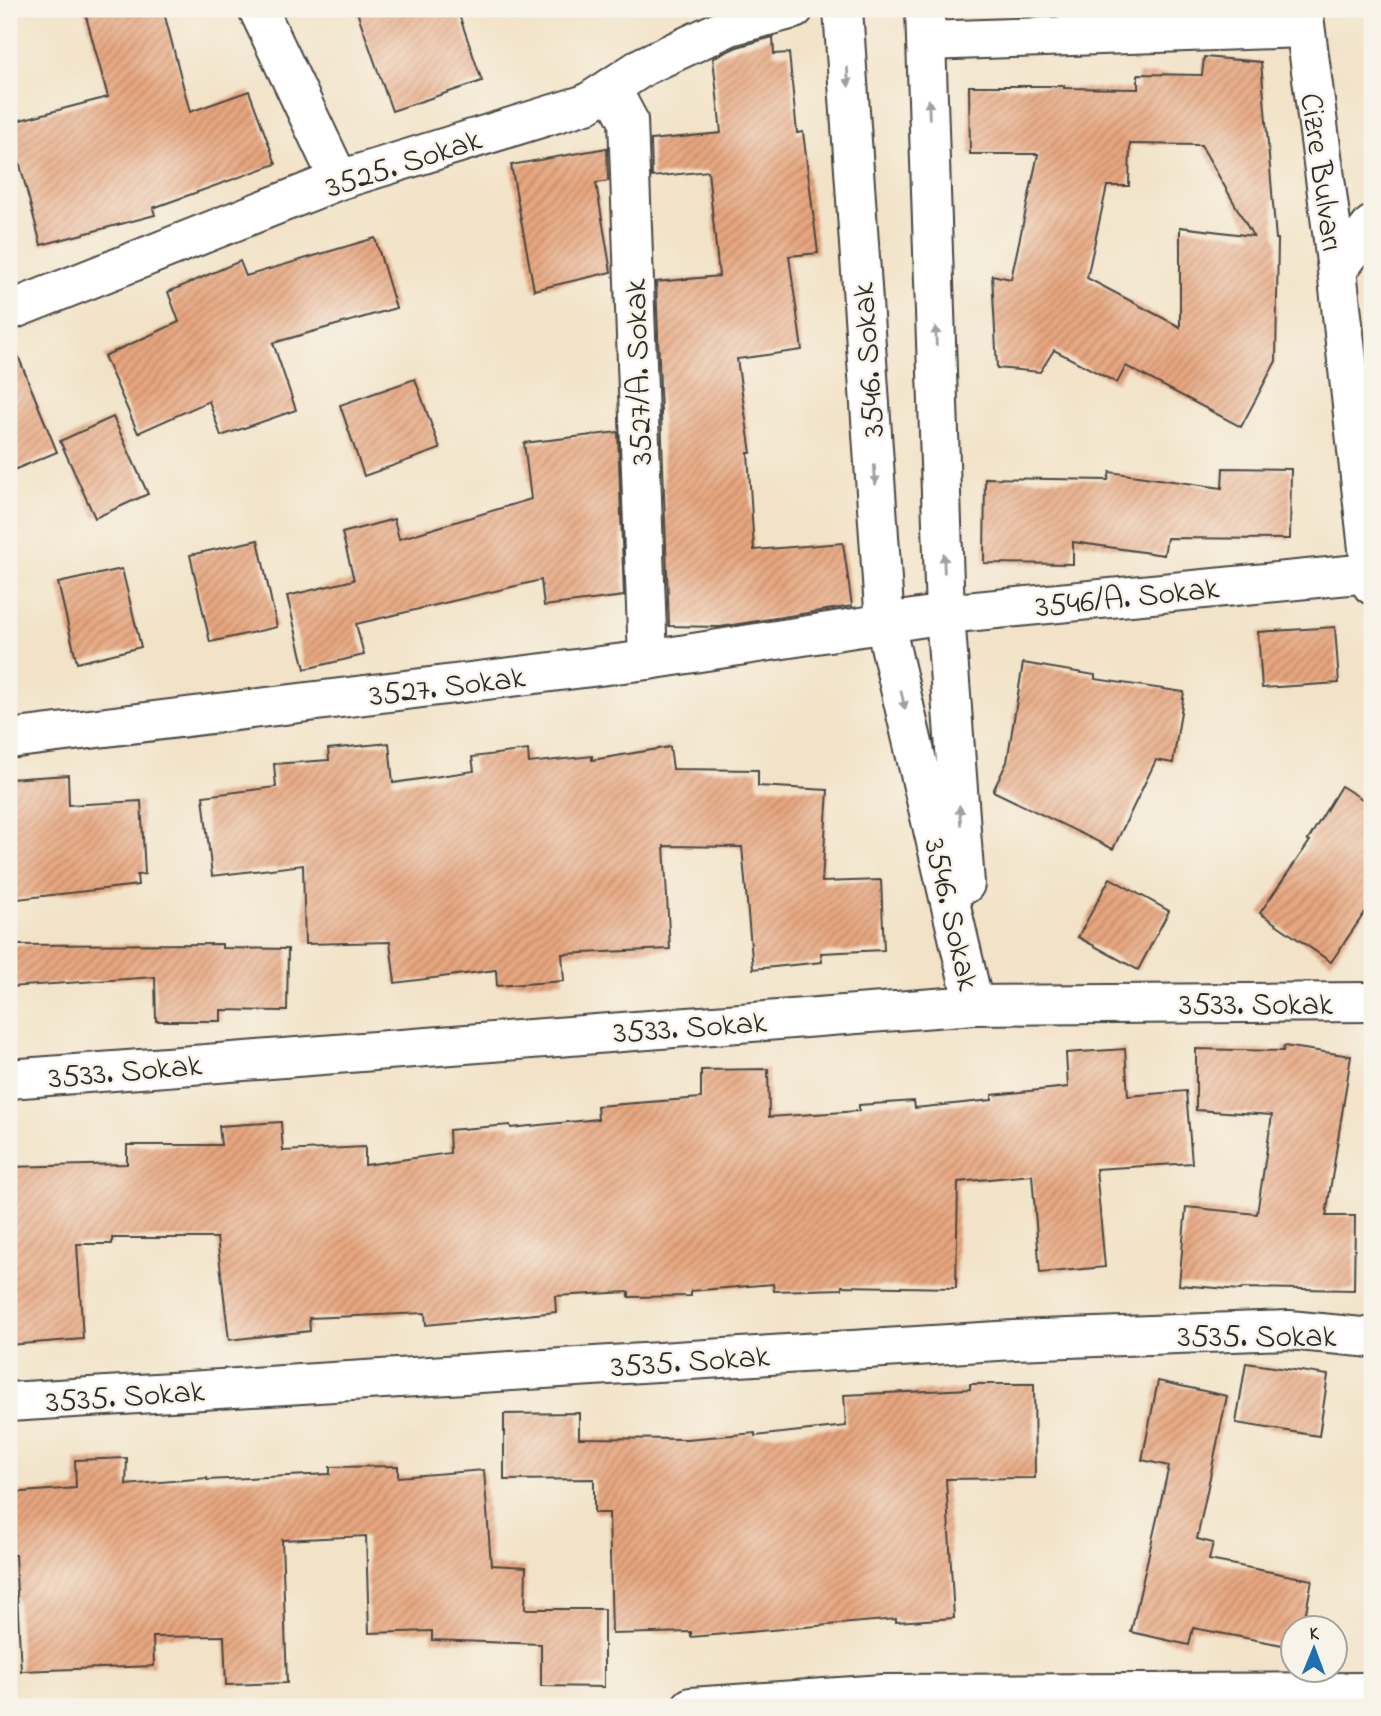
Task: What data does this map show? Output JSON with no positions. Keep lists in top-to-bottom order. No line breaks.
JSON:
{"streets":{"street":["3525. Sokak","Cizre Bulvarı","3546. Sokak","3527/A. Sokak","3546/A. Sokak","3527. Sokak","3533. Sokak","3535. Sokak"]},"crossings":[["3525. Sokak","3527/A. Sokak"],["Cizre Bulvarı","3546/A. Sokak"],["3546. Sokak","3546/A. Sokak"],["3546. Sokak","3527. Sokak"],["3546. Sokak","3533. Sokak"],["3527/A. Sokak","3527. Sokak"],["3546/A. Sokak","3527. Sokak"]],"north":"top"}
